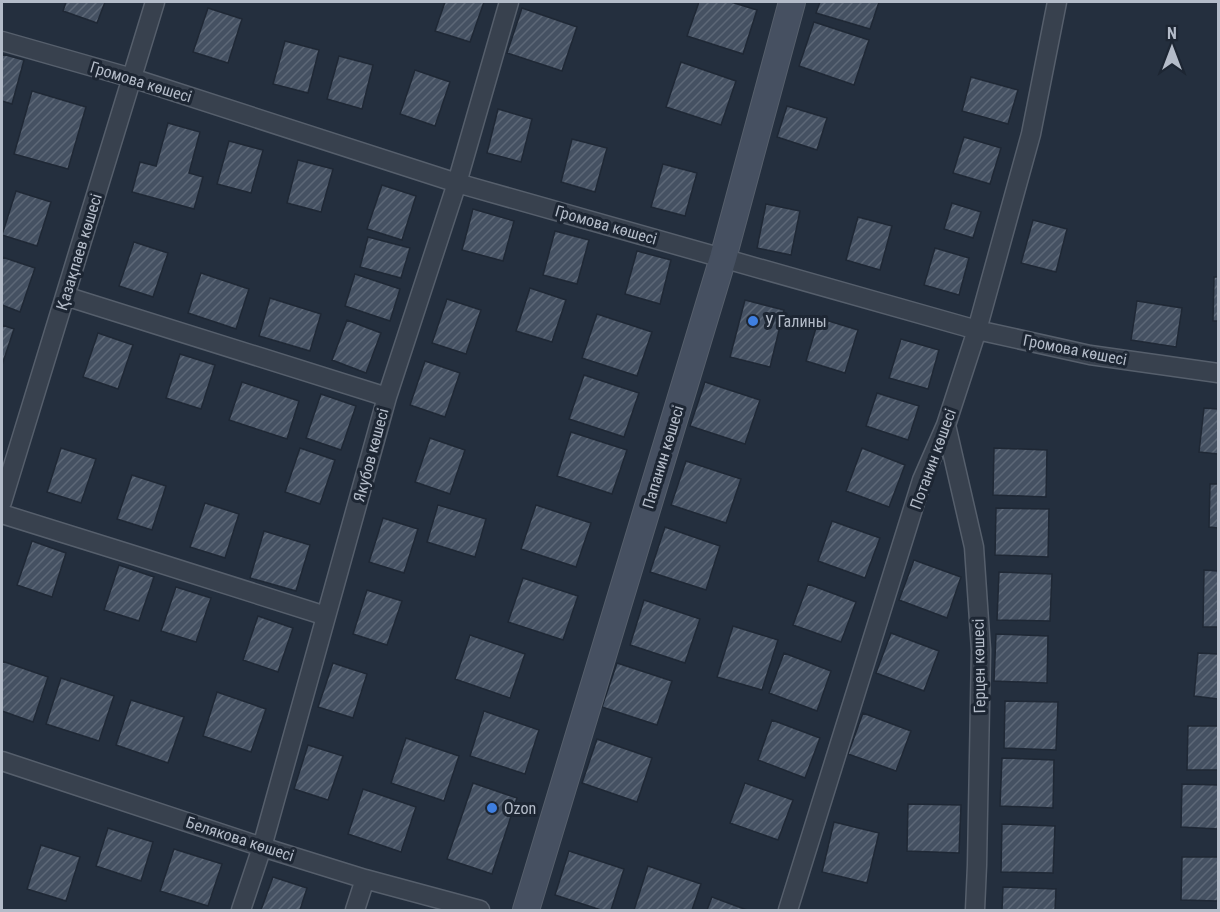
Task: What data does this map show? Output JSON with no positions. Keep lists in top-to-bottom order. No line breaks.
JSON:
{"streets":{"main road":["Папанин көшесі"],"street":["Громова көшесі","Қазақпаев көшесі","Якубов көшесі","Потанин көшесі","Герцен көшесі","Белякова көшесі"]},"crossings":[["Громова көшесі","Қазақпаев көшесі"],["Громова көшесі","Якубов көшесі"],["Громова көшесі","Папанин көшесі"],["Громова көшесі","Потанин көшесі"],["Якубов көшесі","Белякова көшесі"],["Потанин көшесі","Герцен көшесі"]],"places":["У Галины","Ozon"],"north":"top"}
